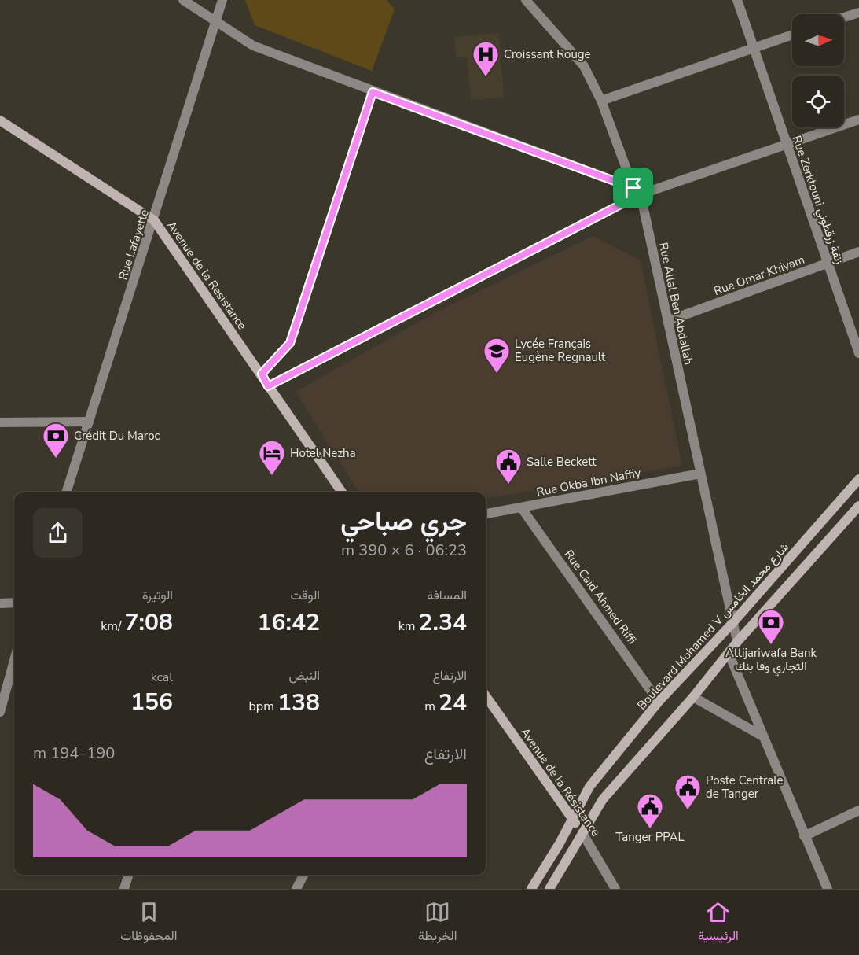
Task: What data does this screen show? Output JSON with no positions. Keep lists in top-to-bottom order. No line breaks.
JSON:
{"streets":{"main road":["Avenue de la Résistance","Boulevard Mohamed V شارع محمد الخامس"],"street":["Rue Zerktouni زنقة زرقطوني","Rue Lafayette","Rue Omar Khiyam","Rue Allal Ben Abdallah","Rue Okba Ibn Naffiy","Rue Caid Ahmed Riffi"]},"crossings":[["Rue Zerktouni زنقة زرقطوني","Rue Omar Khiyam"],["Rue Lafayette","Avenue de la Résistance"],["Avenue de la Résistance","Boulevard Mohamed V شارع محمد الخامس"],["Rue Omar Khiyam","Rue Allal Ben Abdallah"],["Rue Allal Ben Abdallah","Rue Okba Ibn Naffiy"],["Rue Allal Ben Abdallah","Boulevard Mohamed V شارع محمد الخامس"],["Rue Okba Ibn Naffiy","Rue Caid Ahmed Riffi"],["Rue Caid Ahmed Riffi","Boulevard Mohamed V شارع محمد الخامس"]],"places":{"hospital":["Croissant Rouge"],"school or university":["Lycée Français Eugène Regnault"],"bank":["Crédit Du Maroc","Attijariwafa Bank التجاري وفا بنك"],"hotel":["Hotel Nezha"],"public building":["Salle Beckett","Poste Centrale de Tanger","Tanger PPAL"]},"north":"right","page":{"heading":["جري صباحي","06:23 · 6 × 390 m"],"stats":[["المسافة","2.34 km"],["الوقت","16:42"],["الوتيرة","7:08 /km"],["الارتفاع","24 m"],["النبض","138 bpm"],["kcal","156"]],"chart":["الارتفاع","190–194 m"],"tabs":["الرئيسية","الخريطة","المحفوظات"]}}
